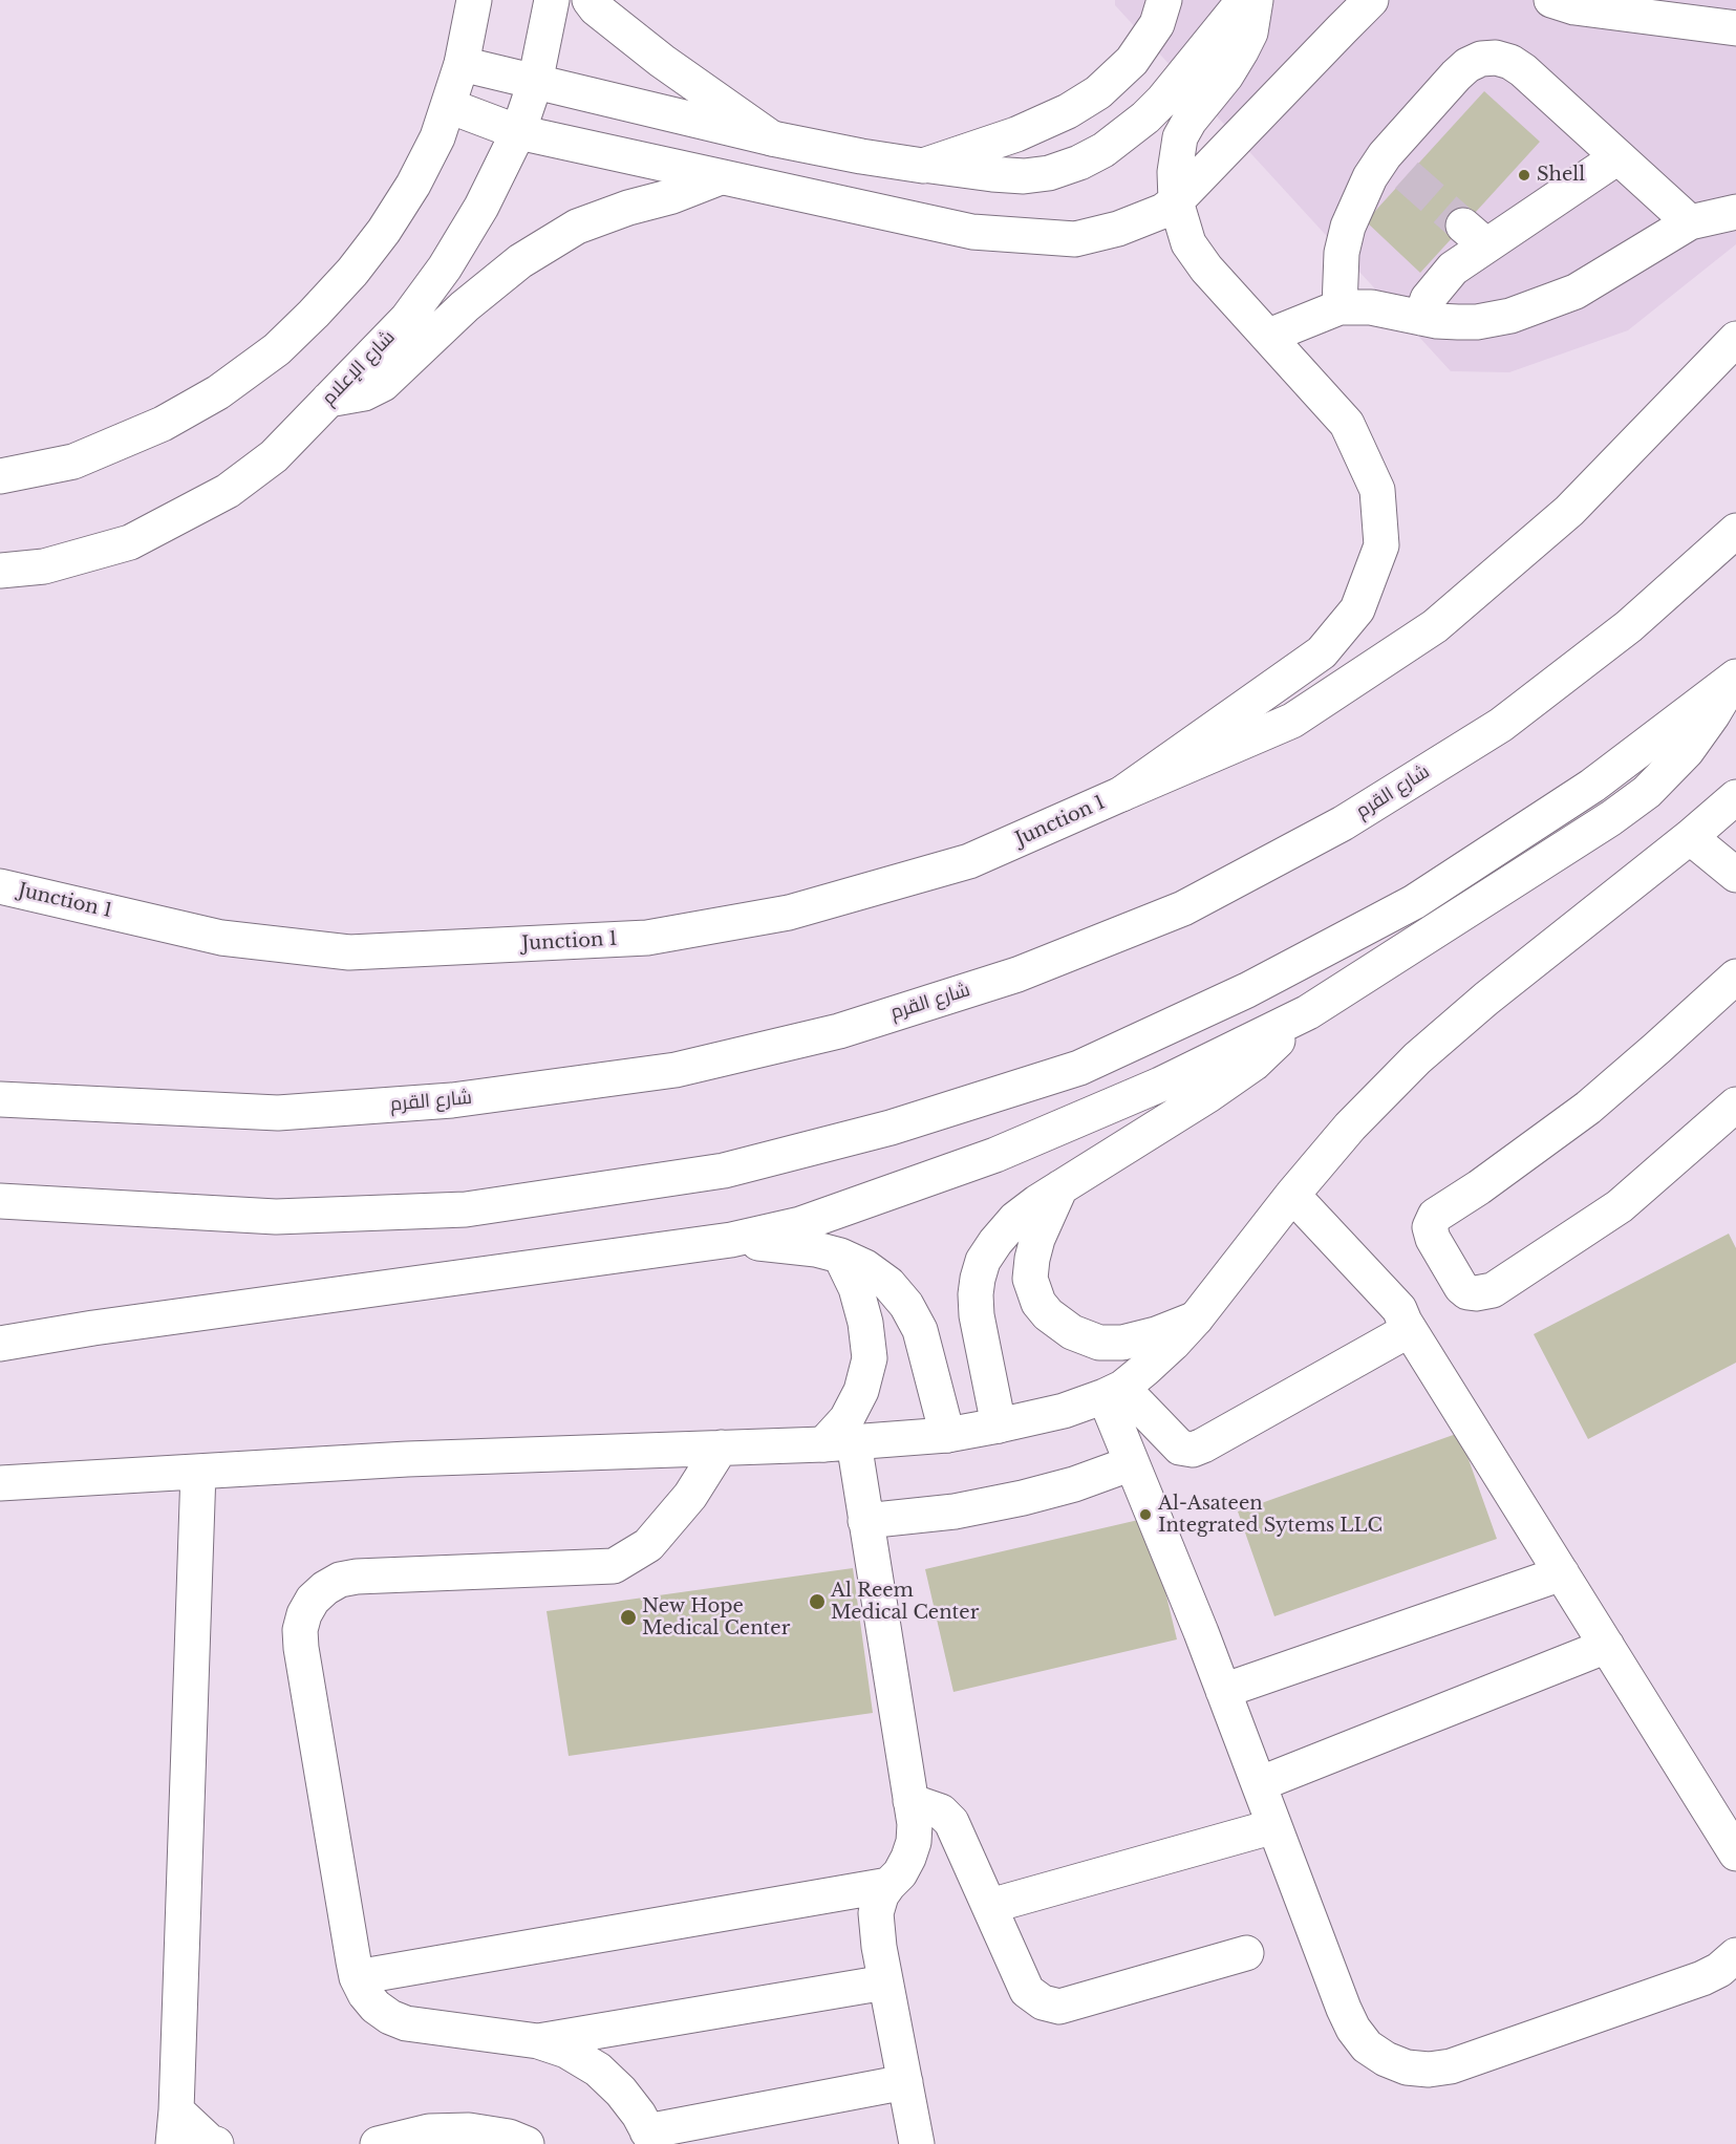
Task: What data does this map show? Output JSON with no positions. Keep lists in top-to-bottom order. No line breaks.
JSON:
{"streets":{"main road":["شارع الإعلام","شارع القرم","Junction 1"]},"places":["Shell","Al-Asateen Integrated Sytems LLC","Al Reem Medical Center","New Hope Medical Center"]}
